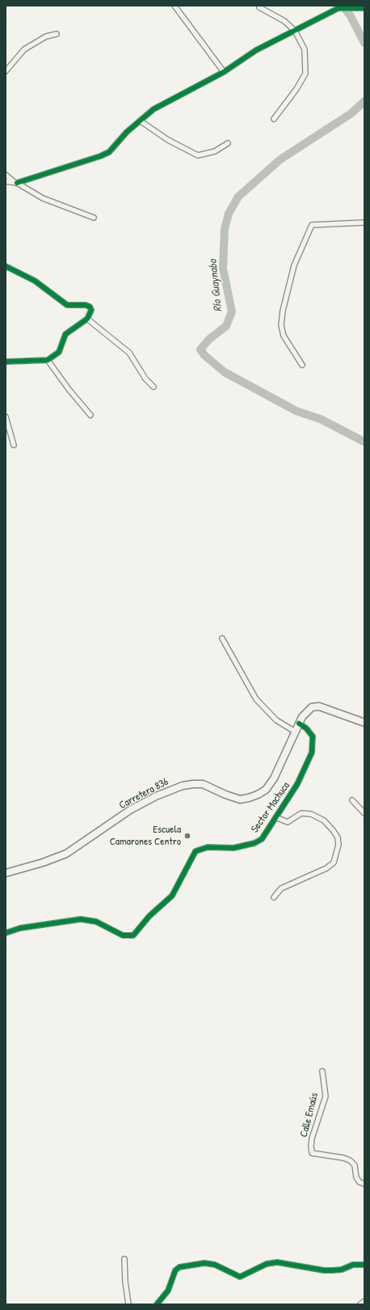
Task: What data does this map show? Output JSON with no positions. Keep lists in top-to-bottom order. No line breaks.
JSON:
{"streets":{"street":["Carretera 836","Sector Machuca","Calle Emaús"]},"crossings":[["Carretera 836","Sector Machuca"]],"water":["Río Guaynabo"],"places":["Escuela Camarones Centro"]}
